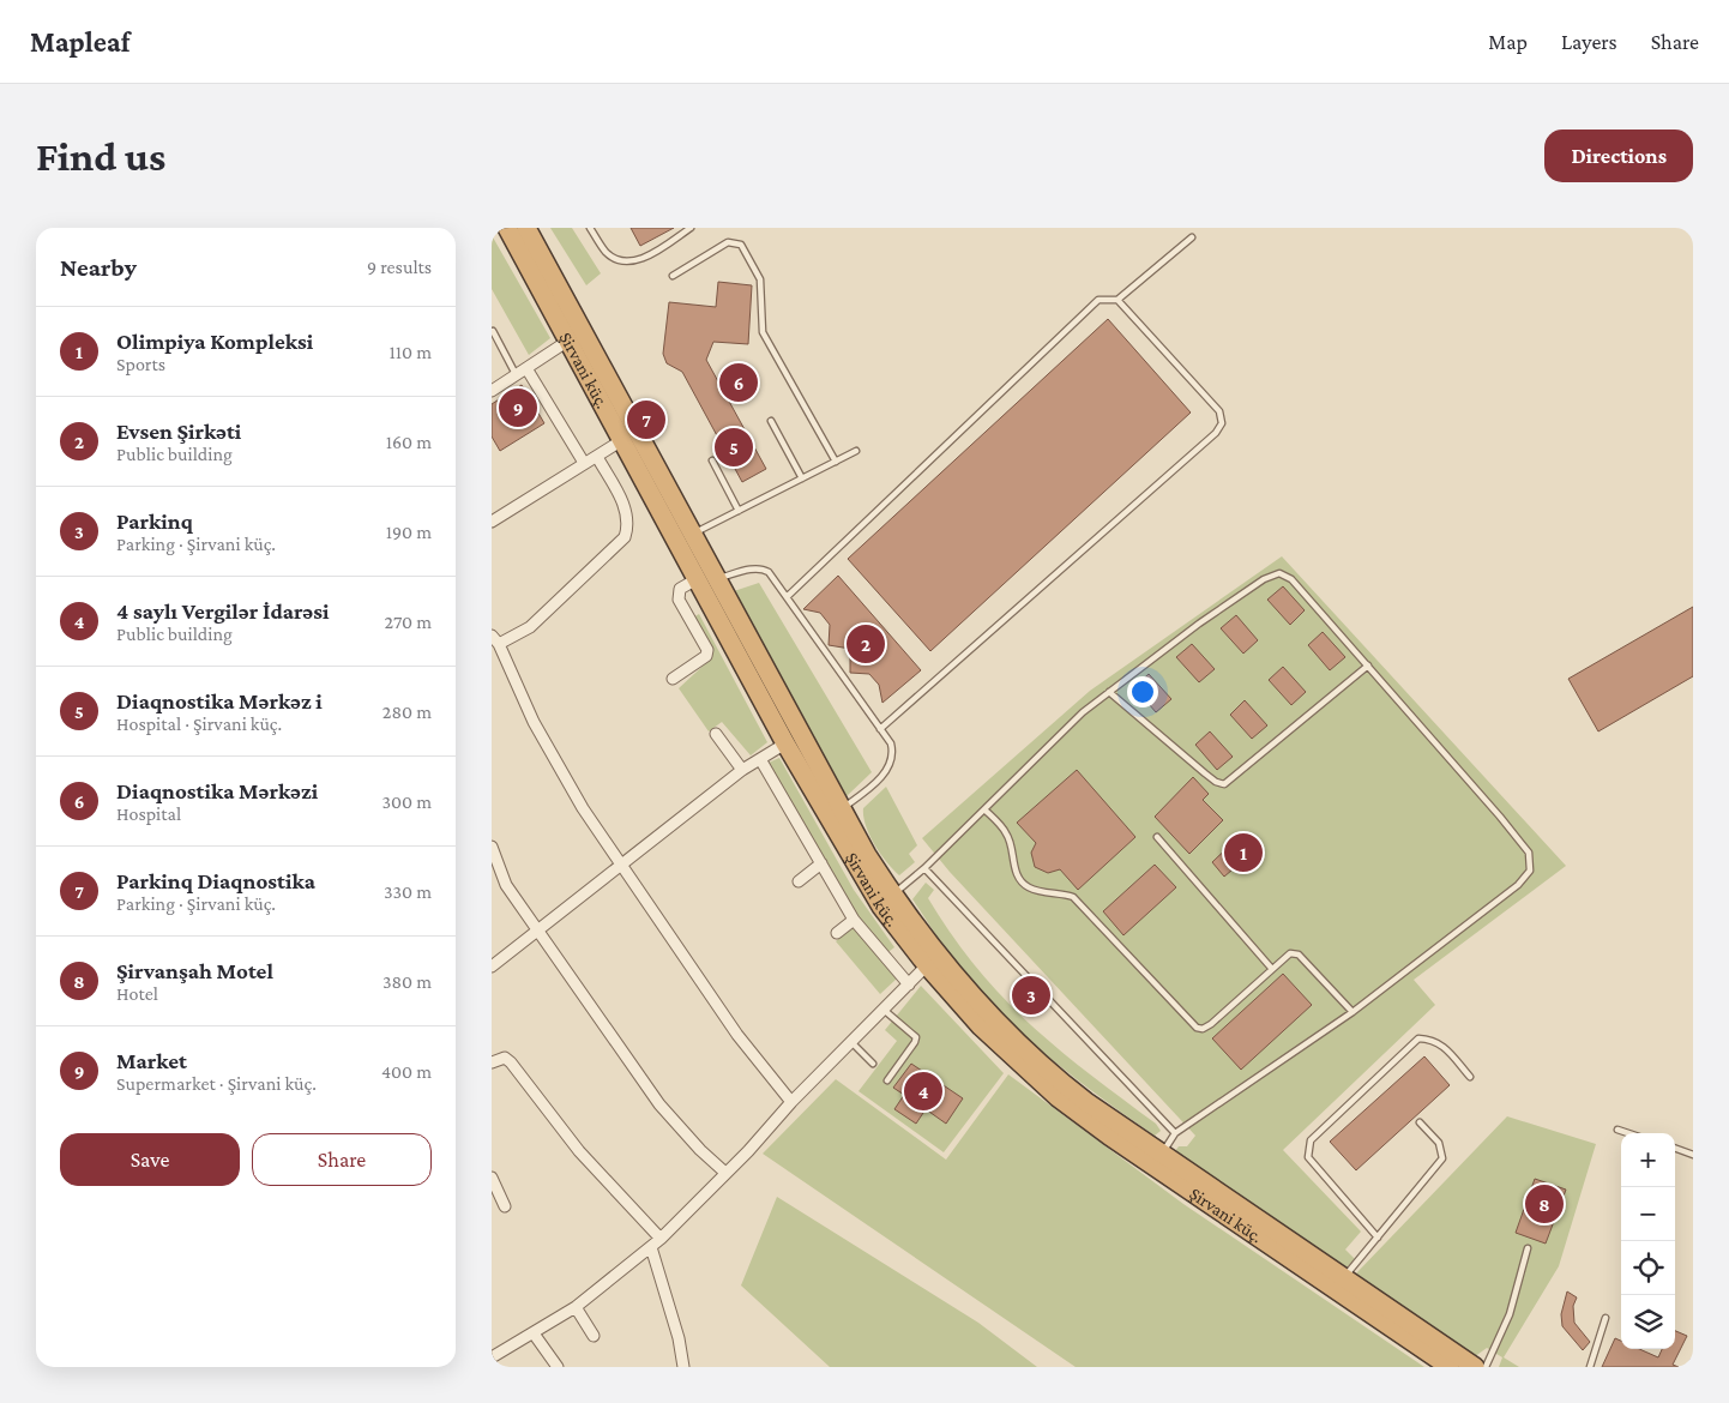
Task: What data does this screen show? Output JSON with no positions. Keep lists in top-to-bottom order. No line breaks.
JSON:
{"streets":{"highway":["Şirvani küç."]},"page":{"header":"Mapleaf","nav":["Map","Layers","Share"],"buttons":["Directions",["Save","Share"]],"title":"Find us","heading":["Nearby","9 results"],"list":[{"mark":"1","name":"Olimpiya Kompleksi","note":"Sports","value":"110 m"},{"mark":"2","name":"Evsen Şirkəti","note":"Public building","value":"160 m"},{"mark":"3","name":"Parkinq","note":"Parking · Şirvani küç.","value":"190 m"},{"mark":"4","name":"4 saylı Vergilər İdarəsi","note":"Public building","value":"270 m"},{"mark":"5","name":"Diaqnostika Mərkəz i","note":"Hospital · Şirvani küç.","value":"280 m"},{"mark":"6","name":"Diaqnostika Mərkəzi","note":"Hospital","value":"300 m"},{"mark":"7","name":"Parkinq Diaqnostika","note":"Parking · Şirvani küç.","value":"330 m"},{"mark":"8","name":"Şirvanşah Motel","note":"Hotel","value":"380 m"},{"mark":"9","name":"Market","note":"Supermarket · Şirvani küç.","value":"400 m"}],"pins":["6","9","7","5","2","1","3","4","8"],"map_buttons":["+","−"]}}
